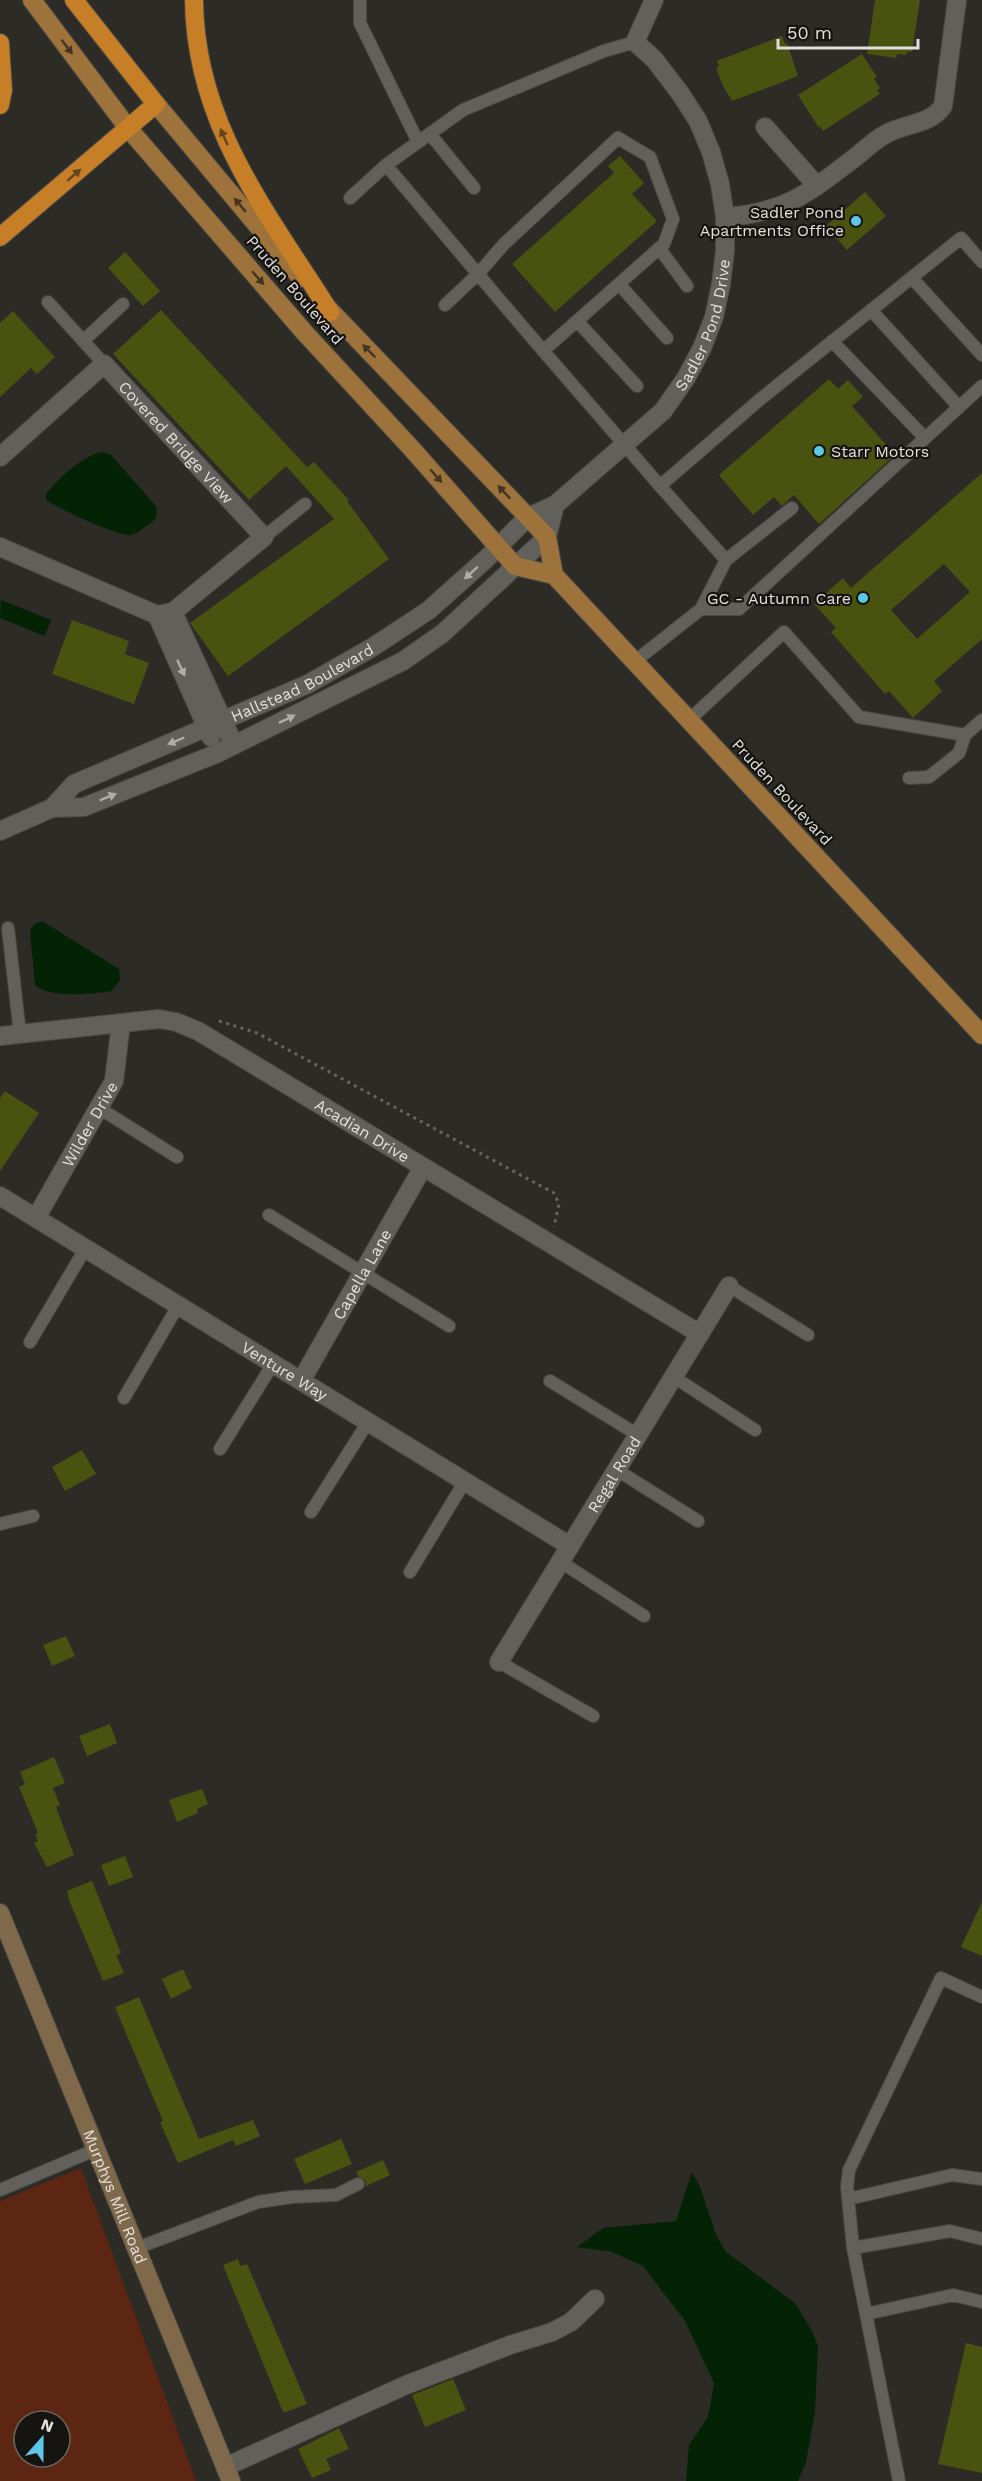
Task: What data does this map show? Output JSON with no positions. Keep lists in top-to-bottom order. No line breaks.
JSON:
{"streets":{"highway":["Pruden Boulevard"],"street":["Sadler Pond Drive","Covered Bridge View","Hallstead Boulevard","Wilder Drive","Acadian Drive","Capella Lane","Venture Way","Regal Road","Murphys Mill Road"]},"crossings":[["Pruden Boulevard","Sadler Pond Drive"],["Pruden Boulevard","Hallstead Boulevard"],["Sadler Pond Drive","Hallstead Boulevard"],["Wilder Drive","Acadian Drive"],["Wilder Drive","Venture Way"],["Acadian Drive","Capella Lane"],["Acadian Drive","Regal Road"],["Capella Lane","Venture Way"],["Venture Way","Regal Road"]],"places":["Sadler Pond Apartments Office","Starr Motors","GC - Autumn Care"],"scale_bar":"50 m","north":"top"}
